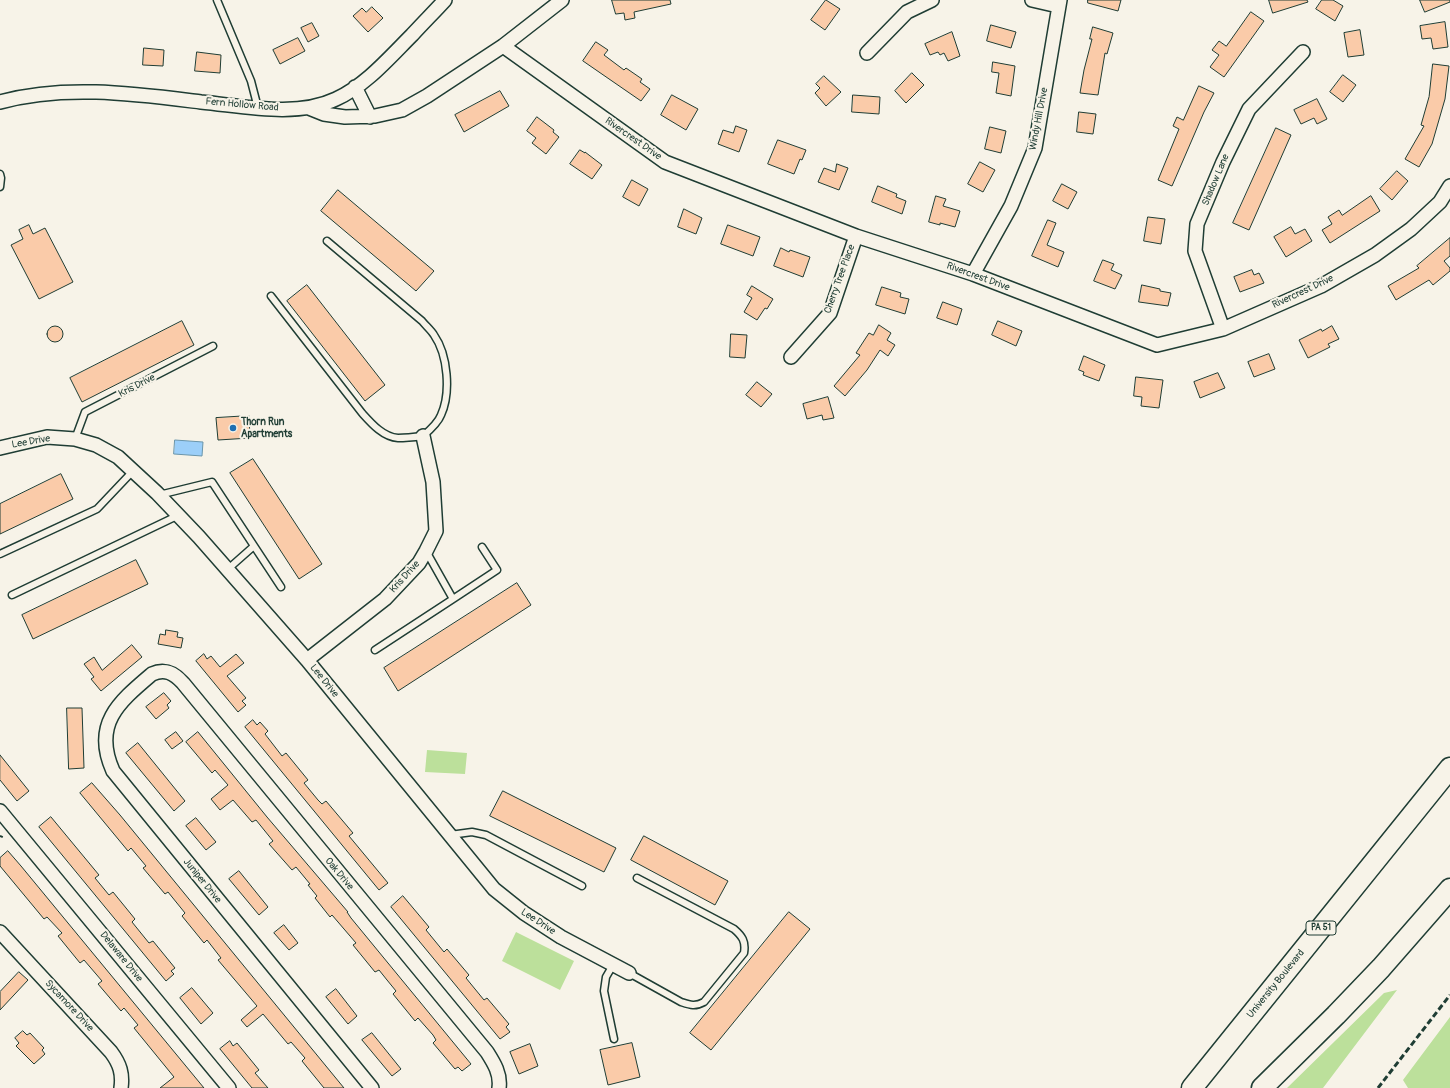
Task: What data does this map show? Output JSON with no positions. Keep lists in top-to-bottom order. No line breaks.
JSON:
{"streets":{"main road":["PA 51","University Boulevard"],"street":["Fern Hollow Road","Windy Hill Drive","Rivercrest Drive","Shadow Lane","Cherry Tree Place","Kris Drive","Lee Drive","Oak Drive","Juniper Drive","Delaware Drive","Sycamore Drive"]},"crossings":[["Windy Hill Drive","Rivercrest Drive"],["Rivercrest Drive","Shadow Lane"],["Rivercrest Drive","Cherry Tree Place"],["Kris Drive","Lee Drive"],["Oak Drive","Juniper Drive"]],"places":["Thorn Run Apartments"]}
